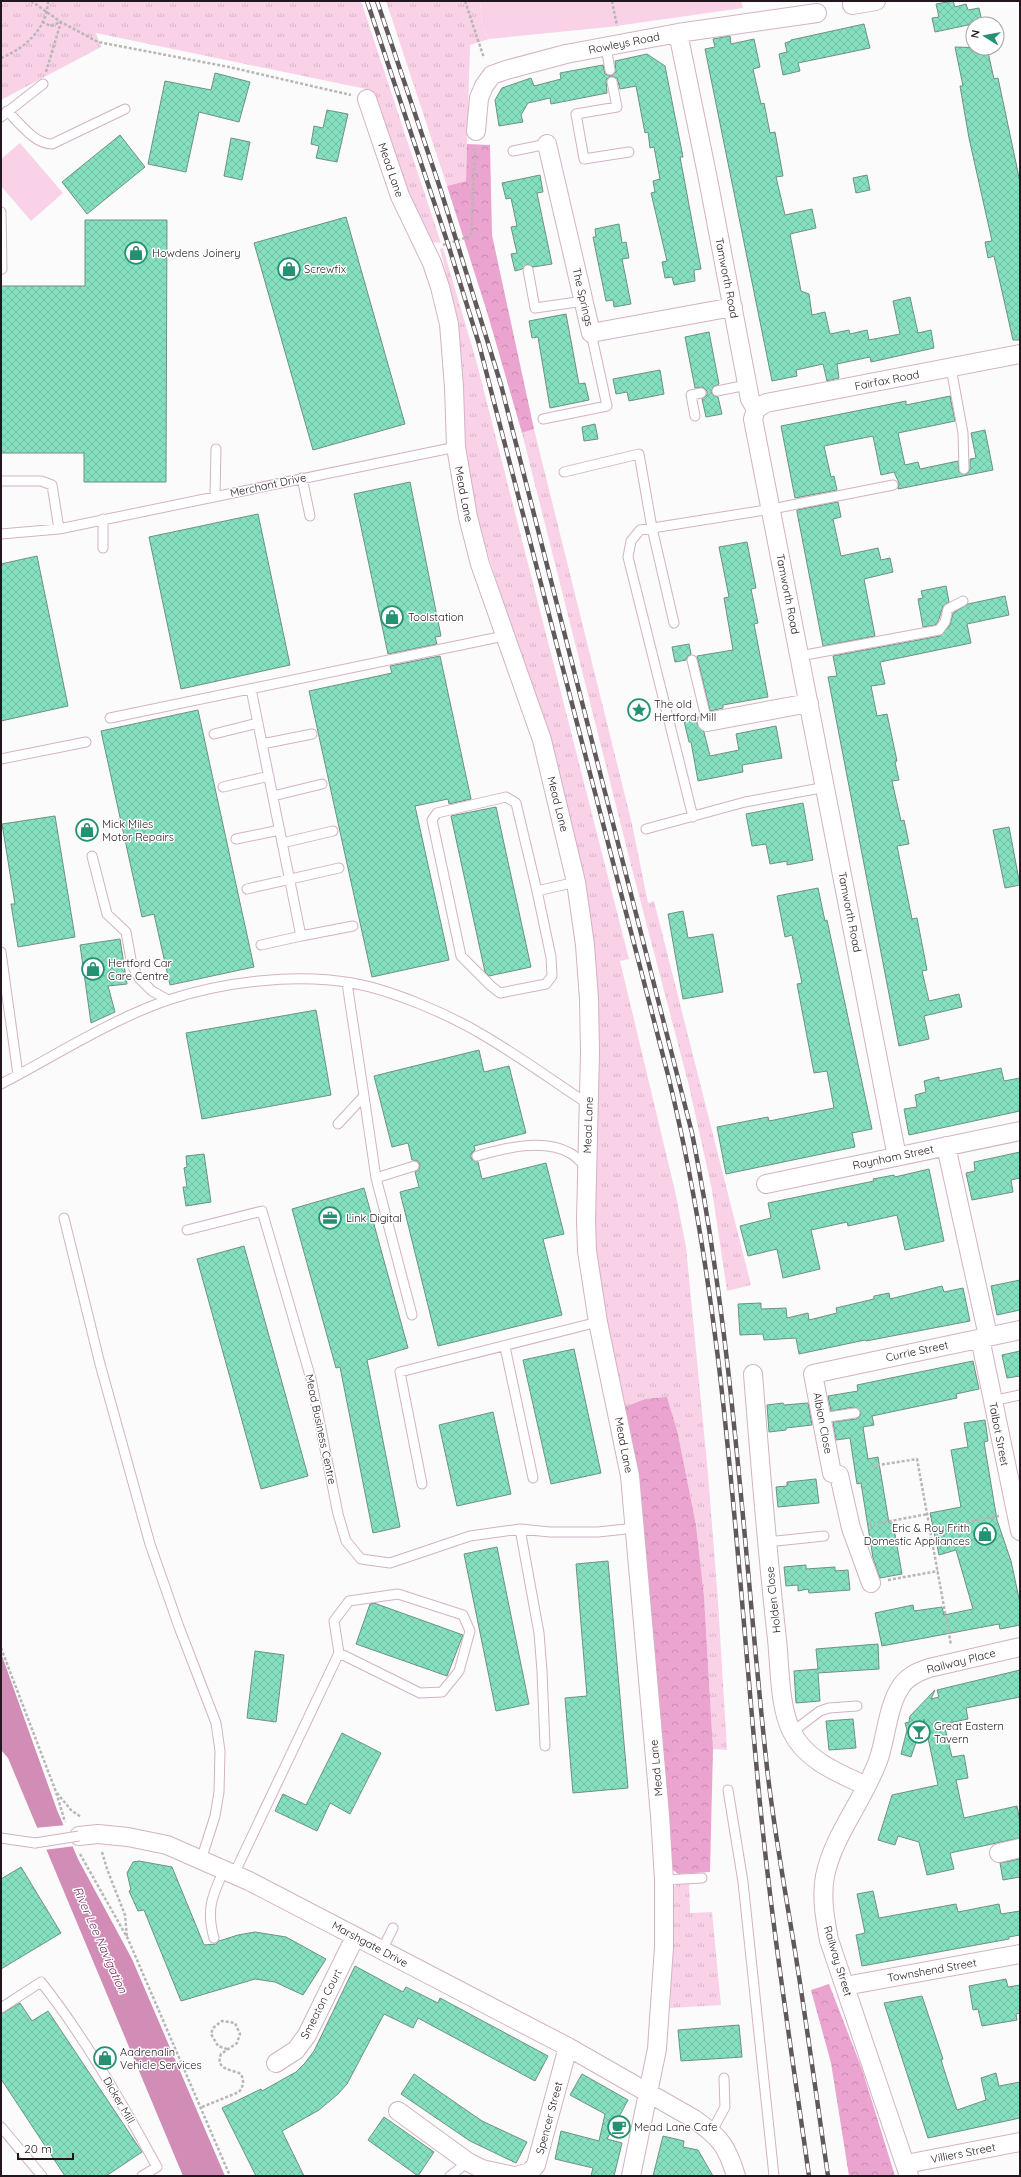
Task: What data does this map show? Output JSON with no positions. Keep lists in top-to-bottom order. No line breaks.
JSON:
{"streets":{"street":["Rowleys Road","Mead Lane","Tamworth Road","The Springs","Fairfax Road","Raynham Street","Currie Street","Albion Close","Talbot Street","Holden Close","Railway Place","Marshgate Drive","Railway Street","Townshend Street","Smeaton Court","Spencer Street","Villiers Street"],"lane":["Merchant Drive","Mead Business Centre","Dicker Mill"]},"crossings":[["Rowleys Road","Tamworth Road"],["Mead Lane","Merchant Drive"],["Mead Lane","Mead Business Centre"],["Mead Lane","Marshgate Drive"],["Tamworth Road","The Springs"],["Tamworth Road","Fairfax Road"],["Tamworth Road","Raynham Street"],["Raynham Street","Talbot Street"],["Currie Street","Albion Close"],["Currie Street","Talbot Street"],["Holden Close","Railway Street"],["Railway Place","Railway Street"],["Marshgate Drive","Smeaton Court"],["Marshgate Drive","Spencer Street"],["Railway Street","Townshend Street"],["Railway Street","Villiers Street"]],"water":["River Lee Navigation"],"places":{"shop":["Howdens Joinery","Screwfix","Toolstation","Mick Miles Motor Repairs","Hertford Car Care Centre","Eric & Roy Frith Domestic Appliances","Aadrenalin Vehicle Services"],"place":["The old Hertford Mill"],"office":["Link Digital"],"bar":["Great Eastern Tavern"],"cafe":["Mead Lane Cafe"]},"scale_bar":"20 m","north":"left"}
